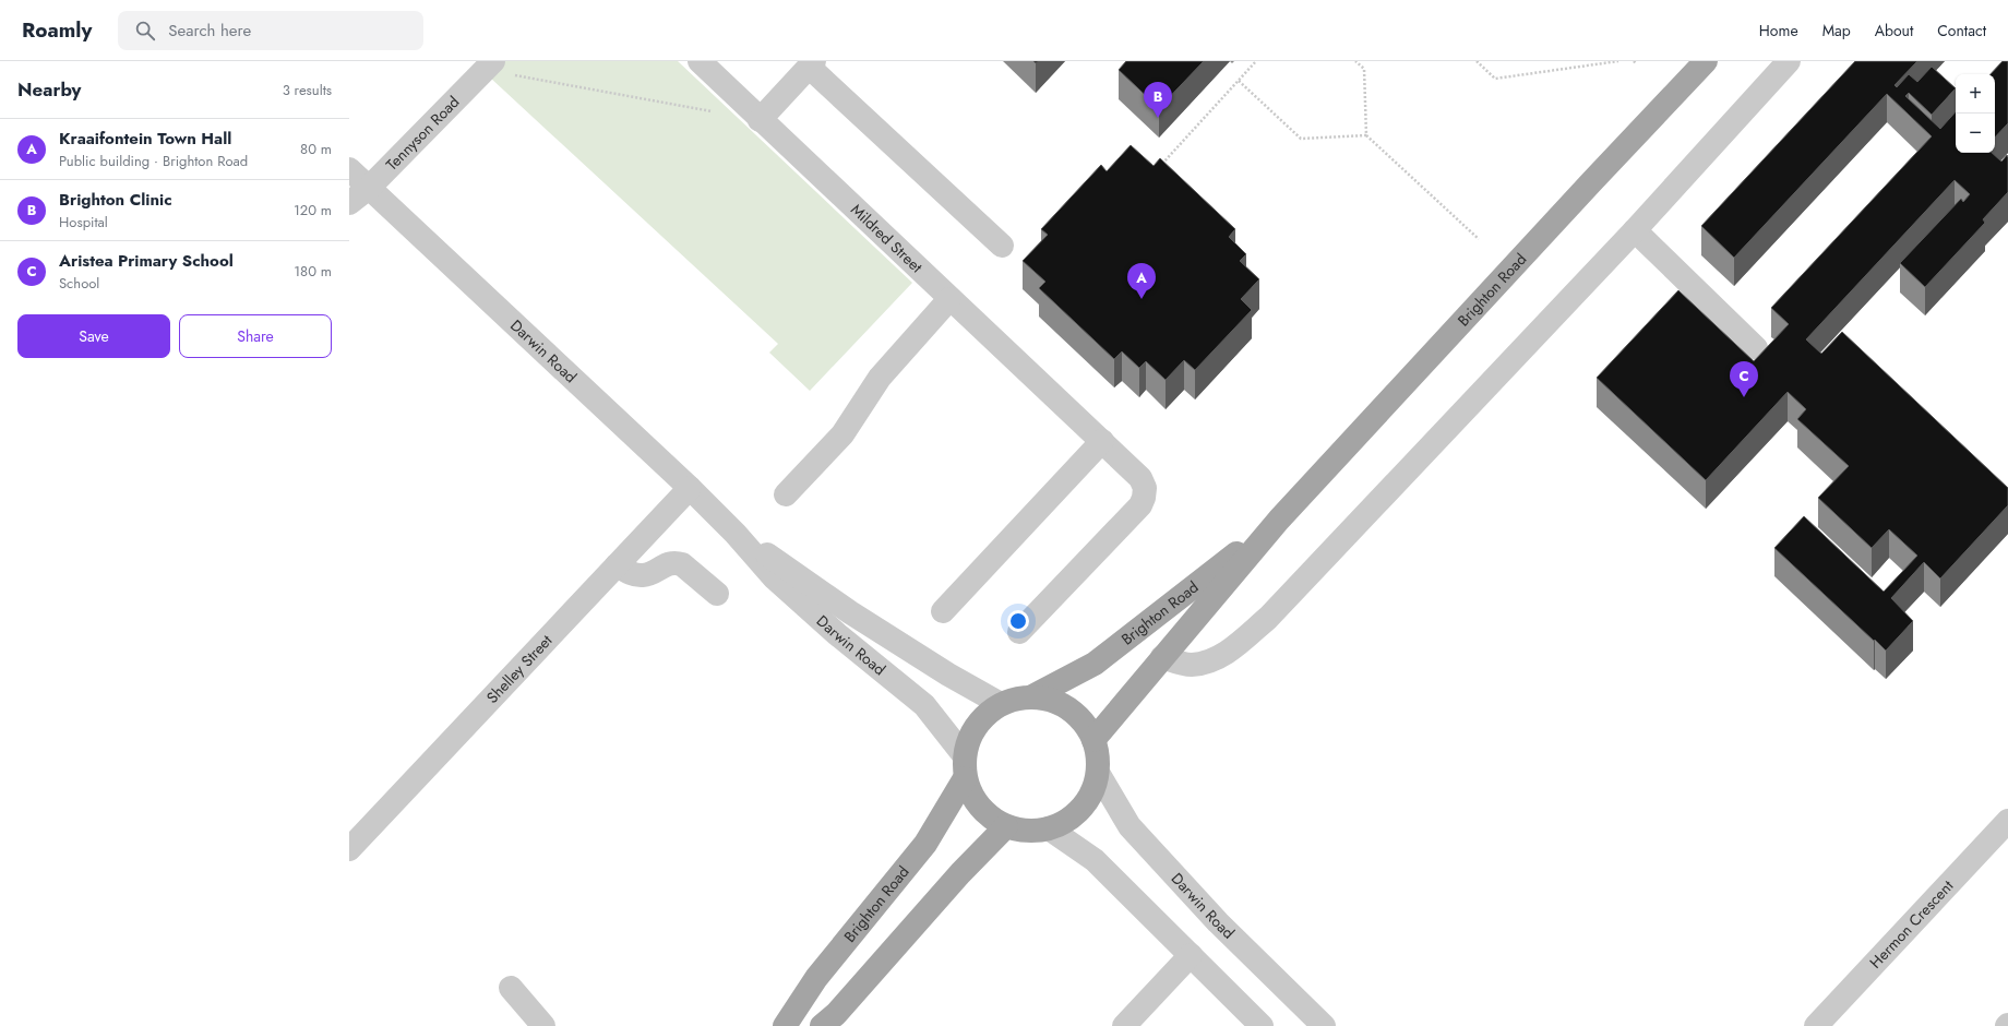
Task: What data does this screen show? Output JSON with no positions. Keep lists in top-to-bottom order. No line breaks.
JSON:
{"streets":{"main road":["Brighton Road"],"street":["Tennyson Road","Mildred Street","Darwin Road","Shelley Street","Hermon Crescent"]},"crossings":[["Tennyson Road","Darwin Road"],["Brighton Road","Darwin Road"],["Darwin Road","Shelley Street"]],"page":{"header":"Roamly","search":"Search here","nav":["Home","Map","About","Contact"],"heading":["Nearby","3 results"],"map_buttons":["+","−"],"pins":["B","A","C"],"list":[{"mark":"A","name":"Kraaifontein Town Hall","note":"Public building · Brighton Road","value":"80 m"},{"mark":"B","name":"Brighton Clinic","note":"Hospital","value":"120 m"},{"mark":"C","name":"Aristea Primary School","note":"School","value":"180 m"}],"buttons":["Save","Share"]}}
